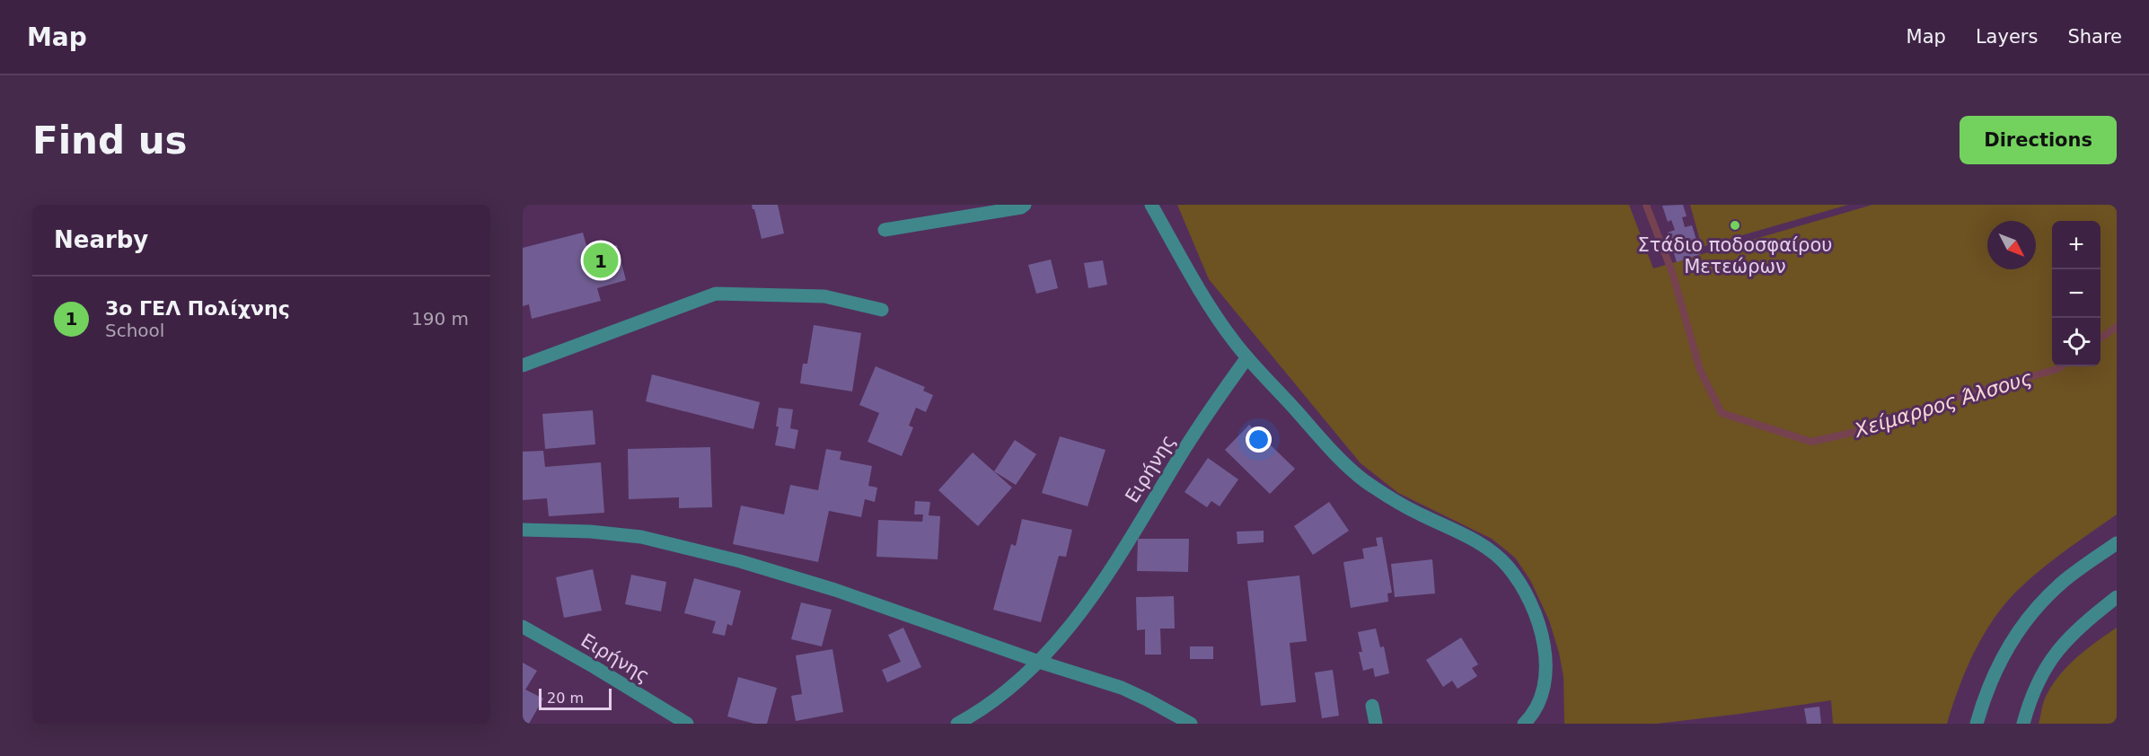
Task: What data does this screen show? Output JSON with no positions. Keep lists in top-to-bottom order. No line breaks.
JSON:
{"streets":{"street":["Ειρήνης"]},"water":["Χείμαρρος Άλσους"],"places":["Στάδιο ποδοσφαίρου Μετεώρων"],"scale_bar":"20 m","north":"bottom right","page":{"header":"Map","nav":["Map","Layers","Share"],"buttons":"Directions","title":"Find us","heading":"Nearby","map_buttons":["+","−"],"pins":"1","list":[{"mark":"1","name":"3o ΓΕΛ Πολίχνης","note":"School","value":"190 m"}],"scale":"20 m"}}
